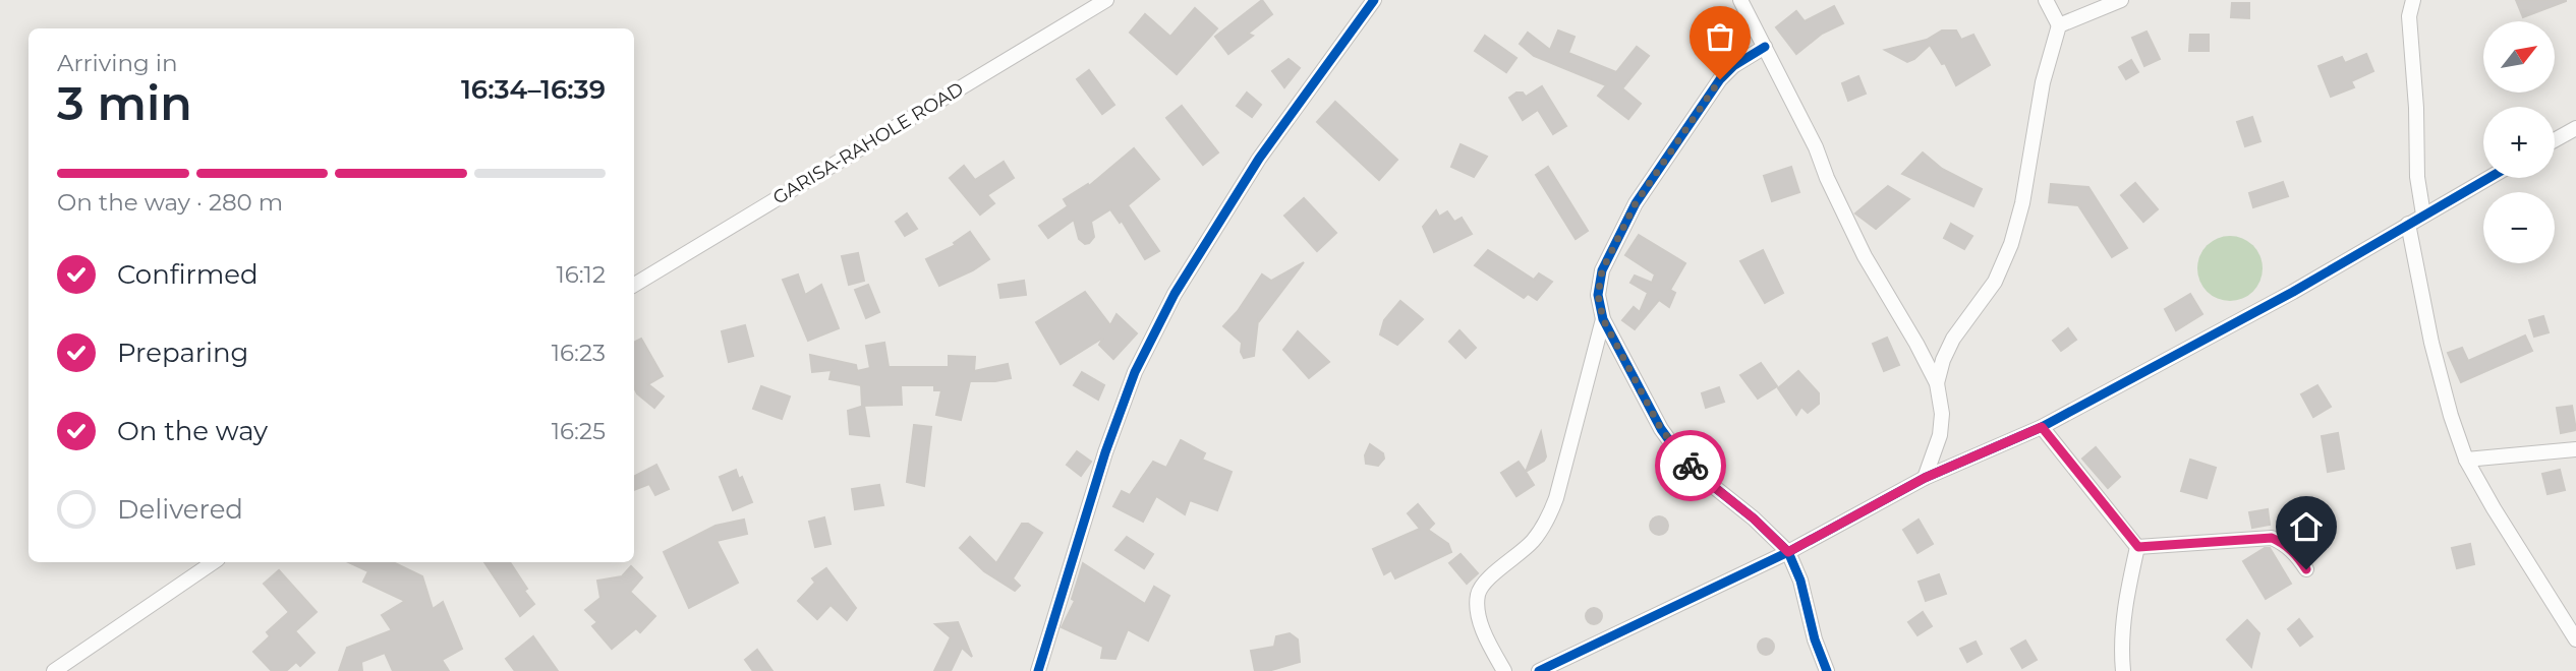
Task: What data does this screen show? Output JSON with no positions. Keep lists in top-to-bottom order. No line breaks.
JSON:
{"streets":{"street":["GARISA-RAHOLE ROAD"]},"north":"top right","page":{"map_buttons":["+","−"],"heading":["3 min","Arriving in","16:34–16:39"],"bar":"On the way · 280 m","list":[["Confirmed","16:12"],["Preparing","16:23"],["On the way","16:25"],"Delivered"]}}
